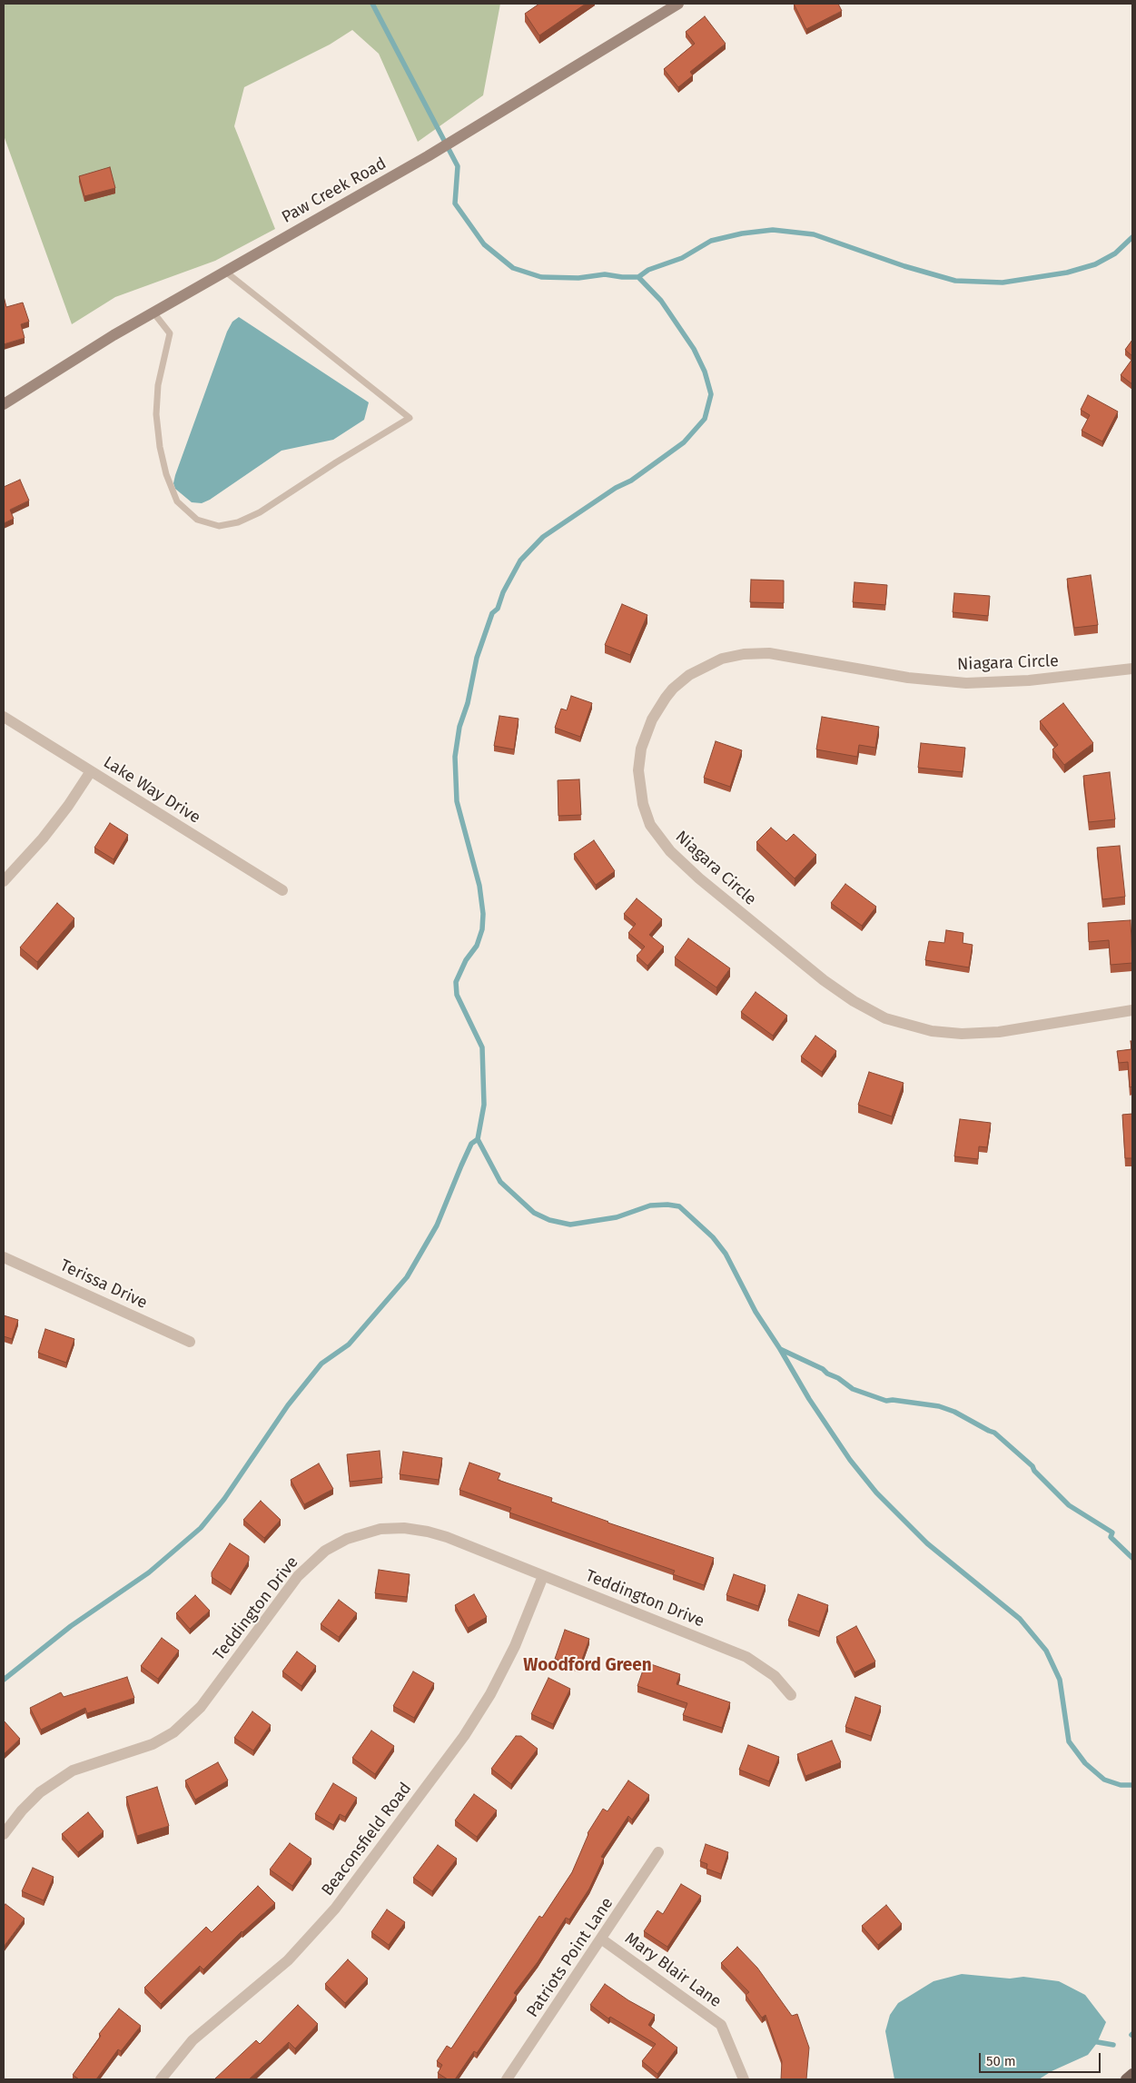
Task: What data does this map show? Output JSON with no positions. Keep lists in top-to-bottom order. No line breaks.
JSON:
{"streets":{"street":["Paw Creek Road","Niagara Circle","Lake Way Drive","Terissa Drive","Teddington Drive","Beaconsfield Road","Patriots Point Lane","Mary Blair Lane"]},"crossings":[["Teddington Drive","Beaconsfield Road"],["Patriots Point Lane","Mary Blair Lane"]],"districts":["Woodford Green"],"scale_bar":"50 m"}
